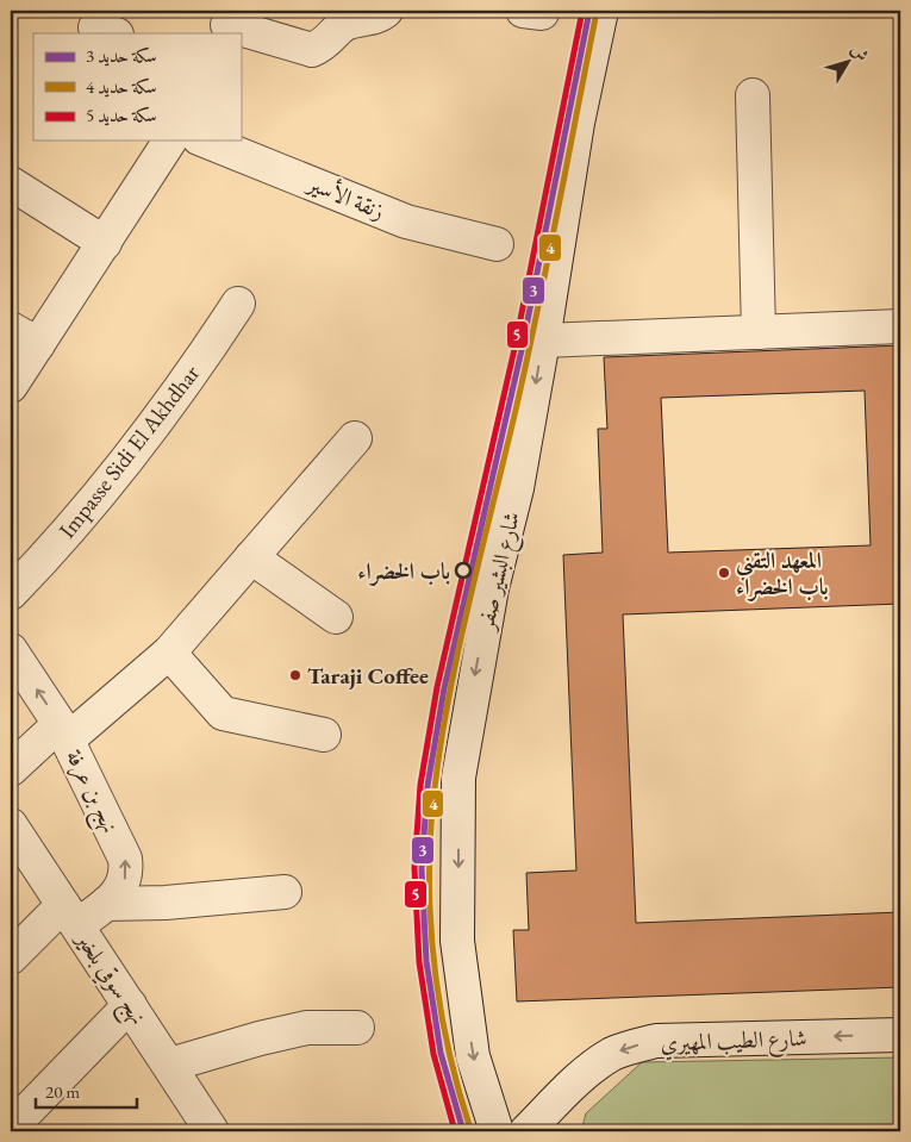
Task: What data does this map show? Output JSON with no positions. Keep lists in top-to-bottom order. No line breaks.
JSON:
{"streets":{"street":["زنقة الأسير","Impasse Sidi El Akhdhar","شارع البشير صفر","نهج بن عرفة","نهج سوقي بلخير","شارع الطيب المهيري"]},"crossings":[["نهج بن عرفة","نهج سوقي بلخير"]],"one_way":["شارع البشير صفر","نهج بن عرفة","شارع الطيب المهيري"],"places":["باب الخضراء","المعهد التقني باب الخضراء","Taraji Coffee"],"lines":["rail line 3","rail line 5","rail line 4"],"legend":["سكة حديد 3","سكة حديد 4","سكة حديد 5"],"scale_bar":"20 m","north":"top right"}
